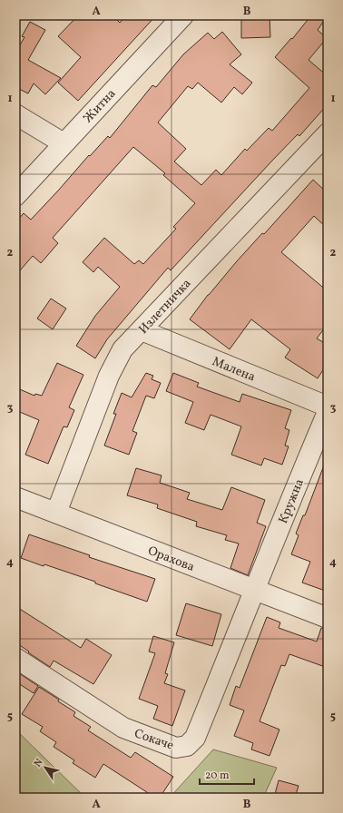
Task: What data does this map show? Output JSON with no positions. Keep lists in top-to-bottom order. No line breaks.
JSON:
{"streets":{"street":["Житна","Излетничка","Малена","Кружна","Орахова","Сокаче"]},"crossings":[["Излетничка","Малена"],["Излетничка","Орахова"],["Кружна","Орахова"],["Кружна","Сокаче"],["Орахова","Сокаче"]],"scale_bar":"20 m","north":"top left","grid":{"columns":["A","B"],"rows":["1","2","3","4","5"]}}
